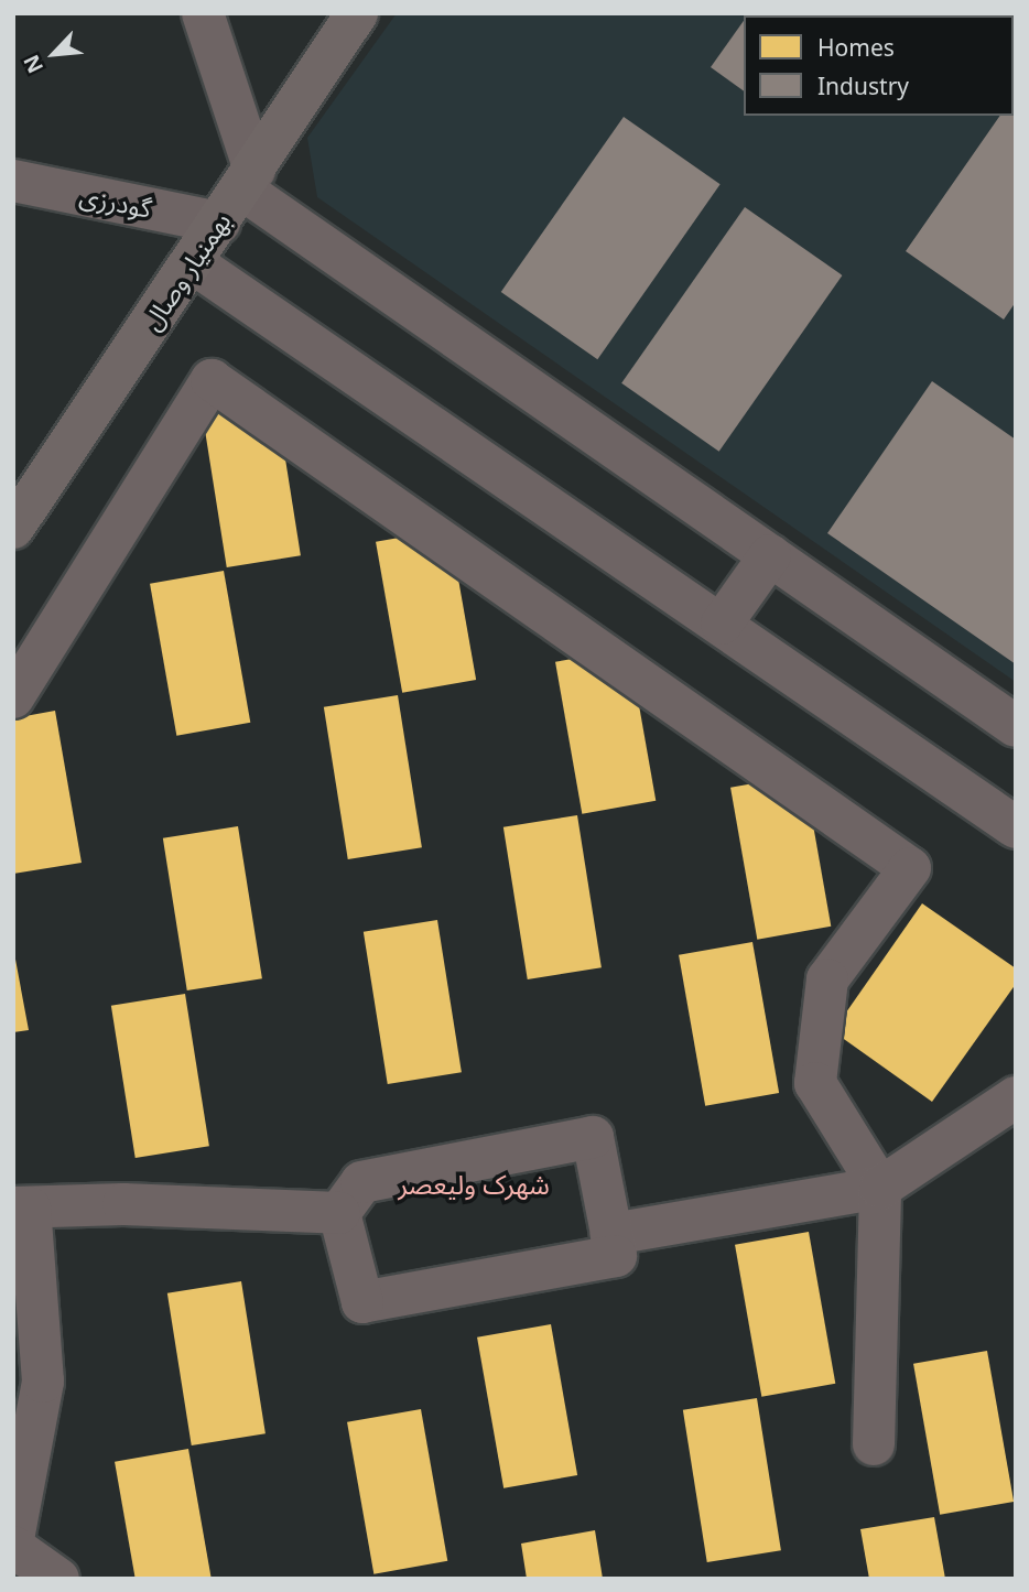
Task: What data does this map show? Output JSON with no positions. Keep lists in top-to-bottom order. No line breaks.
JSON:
{"streets":{"main road":["بهمنیار وصال"],"street":["گودرزی"]},"crossings":[["گودرزی","بهمنیار وصال"]],"districts":["شهرک ولیعصر"],"legend":["Homes","Industry"],"north":"bottom left"}
